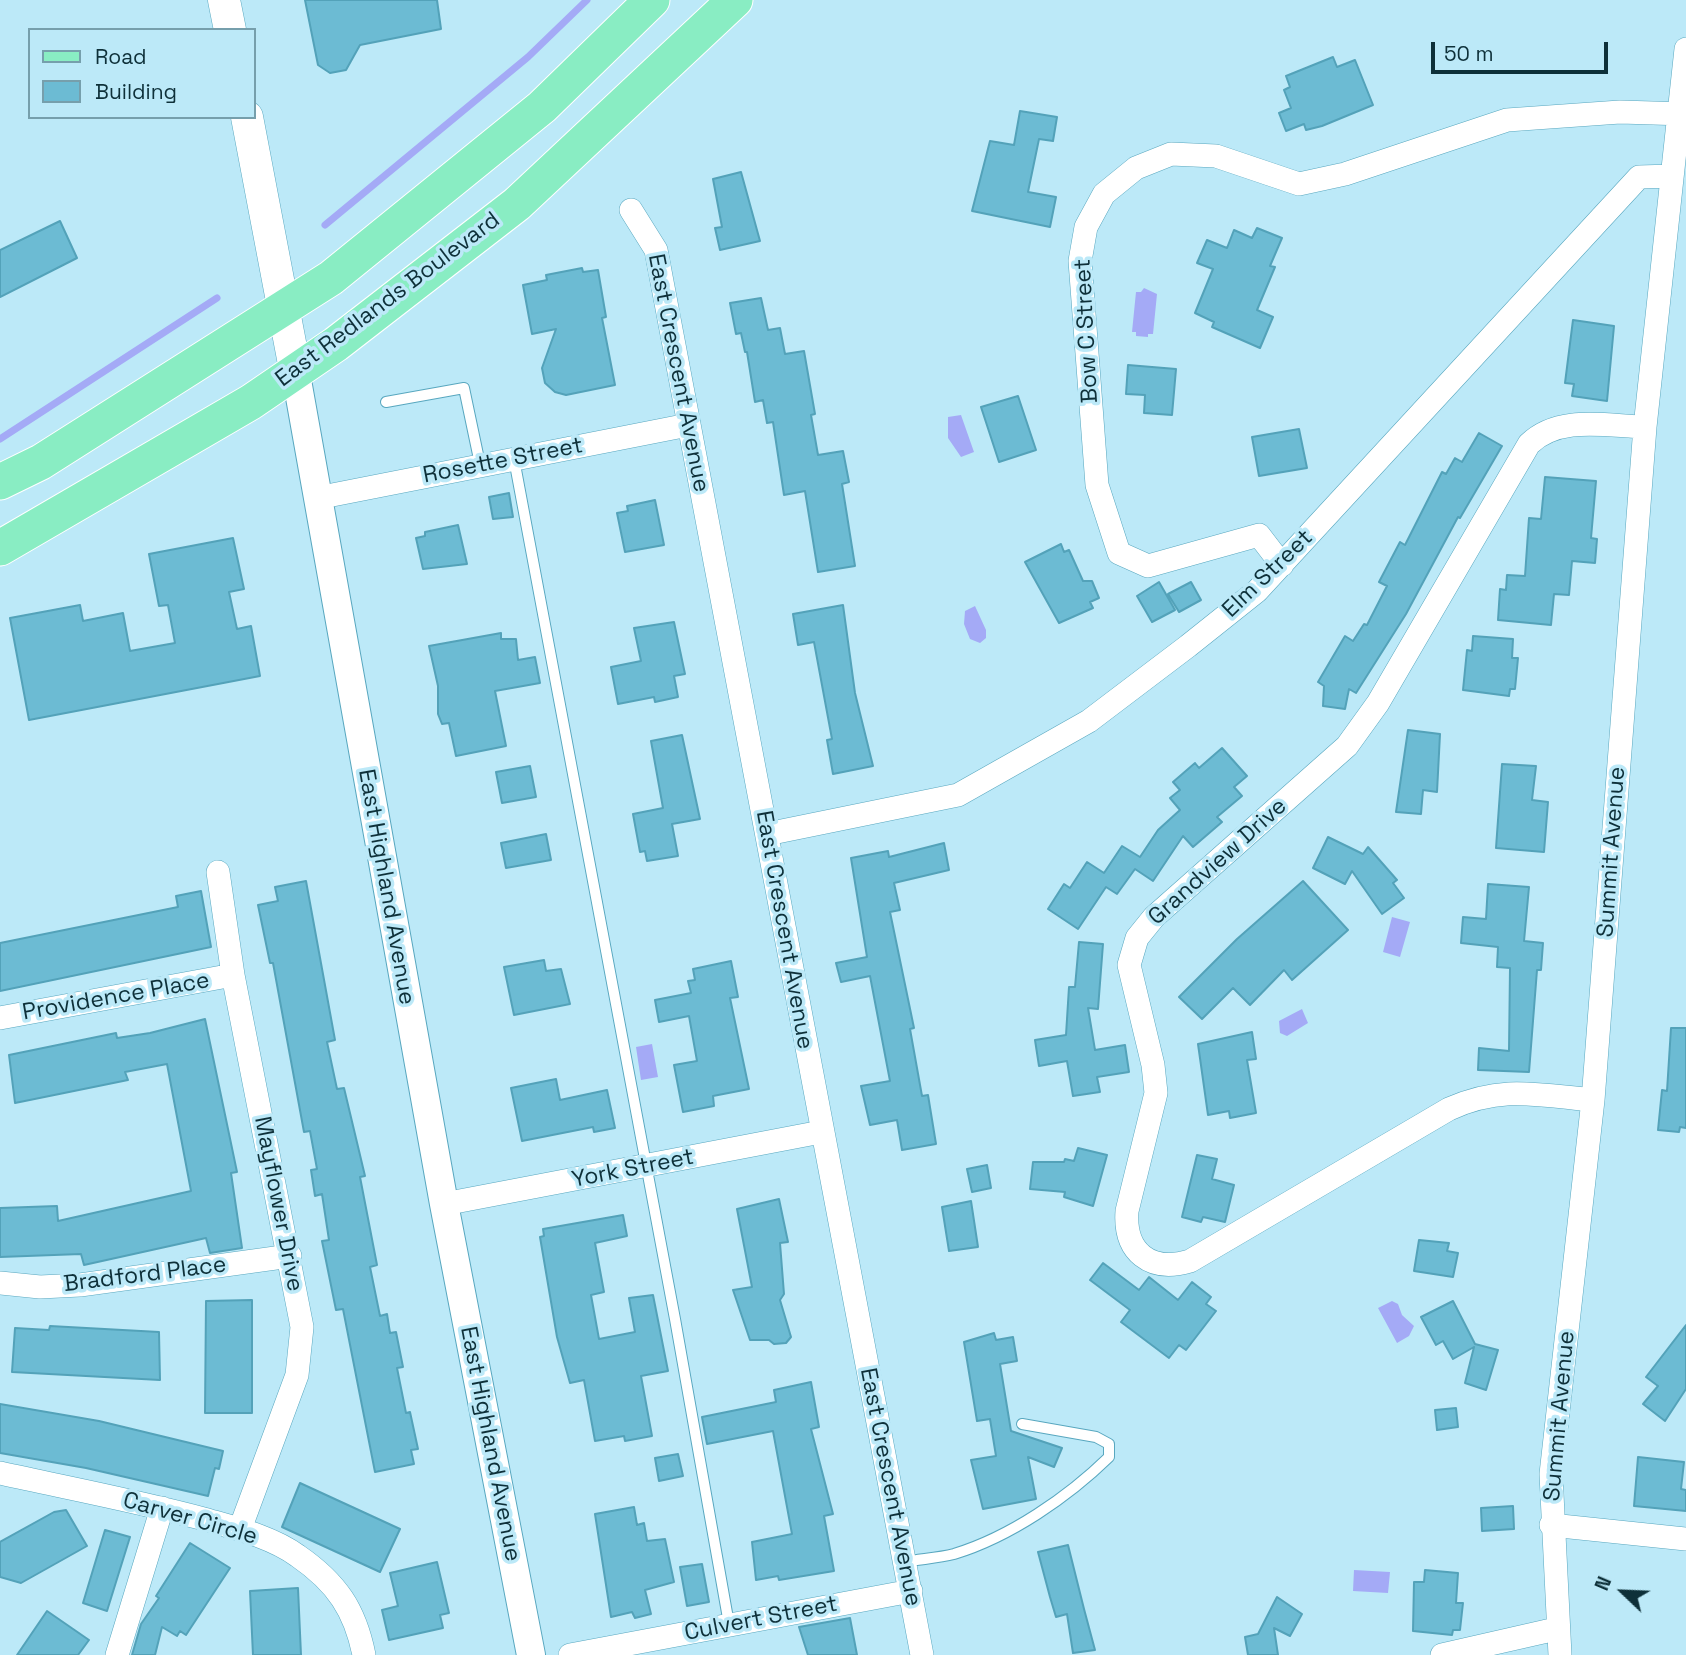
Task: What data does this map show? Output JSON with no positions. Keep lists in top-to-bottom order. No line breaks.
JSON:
{"streets":{"main road":["East Redlands Boulevard","East Highland Avenue"],"street":["Bow C Street","East Crescent Avenue","Rosette Street","Elm Street","Summit Avenue","Grandview Drive","Providence Place","York Street","Mayflower Drive","Bradford Place","Carver Circle","Culvert Street"]},"crossings":[["East Redlands Boulevard","East Highland Avenue"],["Bow C Street","Elm Street"],["Bow C Street","Summit Avenue"],["East Crescent Avenue","Rosette Street"],["East Crescent Avenue","Elm Street"],["East Crescent Avenue","York Street"],["East Crescent Avenue","Culvert Street"],["Rosette Street","East Highland Avenue"],["Elm Street","Summit Avenue"],["Summit Avenue","Grandview Drive"],["East Highland Avenue","York Street"],["Providence Place","Mayflower Drive"],["Mayflower Drive","Bradford Place"],["Mayflower Drive","Carver Circle"]],"legend":["Road","Building"],"scale_bar":"50 m","north":"top left"}
